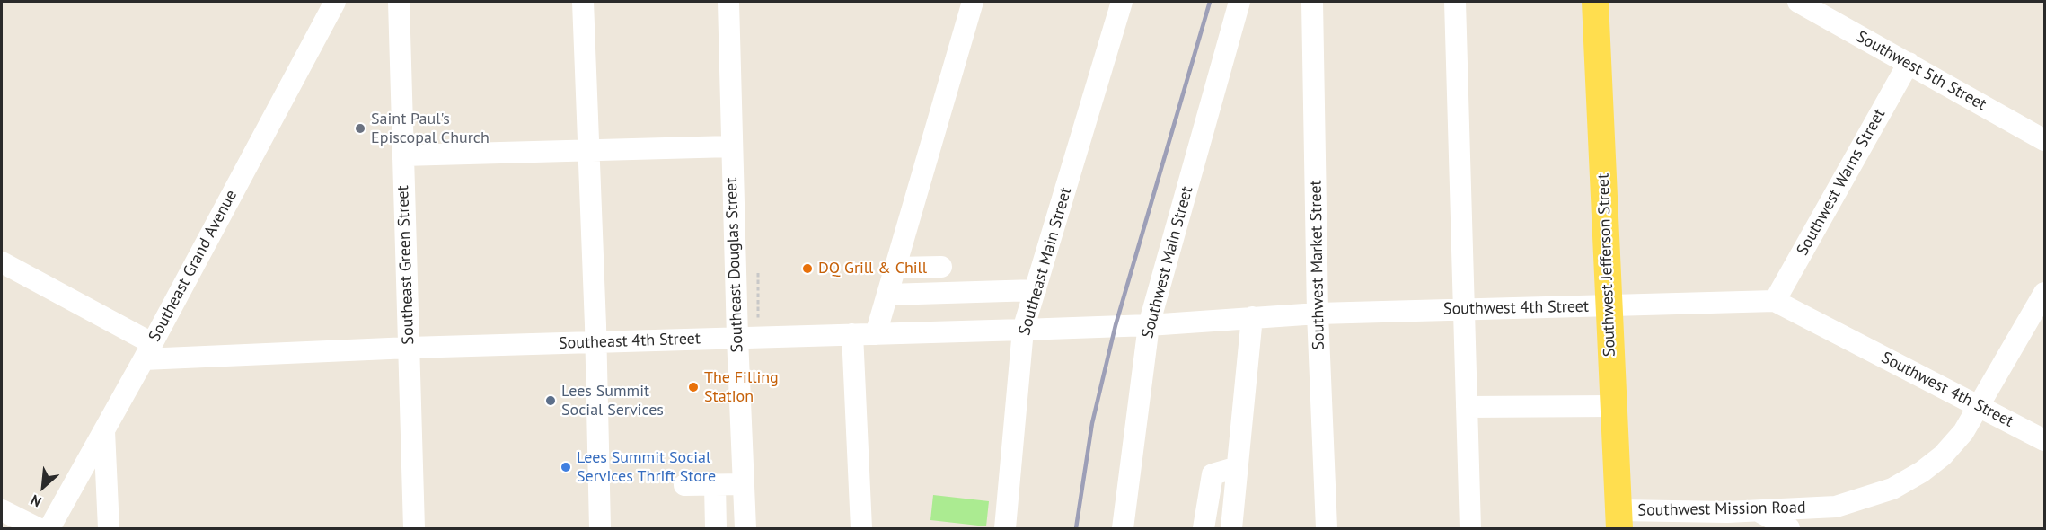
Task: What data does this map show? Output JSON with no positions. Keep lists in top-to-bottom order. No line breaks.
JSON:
{"streets":{"main road":["Southwest Jefferson Street"],"street":["Southwest 5th Street","Southwest Warns Street","Southeast Main Street","Southwest Main Street","Southeast Green Street","Southeast Douglas Street","Southwest Market Street","Southeast Grand Avenue","Southwest 4th Street","Southeast 4th Street","Southwest Mission Road"]},"crossings":[["Southwest 5th Street","Southwest Warns Street"],["Southwest Warns Street","Southwest 4th Street"],["Southeast Main Street","Southeast 4th Street"],["Southwest Main Street","Southwest 4th Street"],["Southeast Green Street","Southeast 4th Street"],["Southeast Douglas Street","Southeast 4th Street"],["Southwest Market Street","Southwest 4th Street"],["Southwest Jefferson Street","Southwest 4th Street"],["Southwest Jefferson Street","Southwest Mission Road"],["Southeast Grand Avenue","Southeast 4th Street"],["Southwest 4th Street","Southeast 4th Street"],["Southwest 4th Street","Southwest Mission Road"]],"places":["Saint Paul's Episcopal Church","DQ Grill & Chill","The Filling Station","Lees Summit Social Services","Lees Summit Social Services Thrift Store"],"north":"bottom left"}
